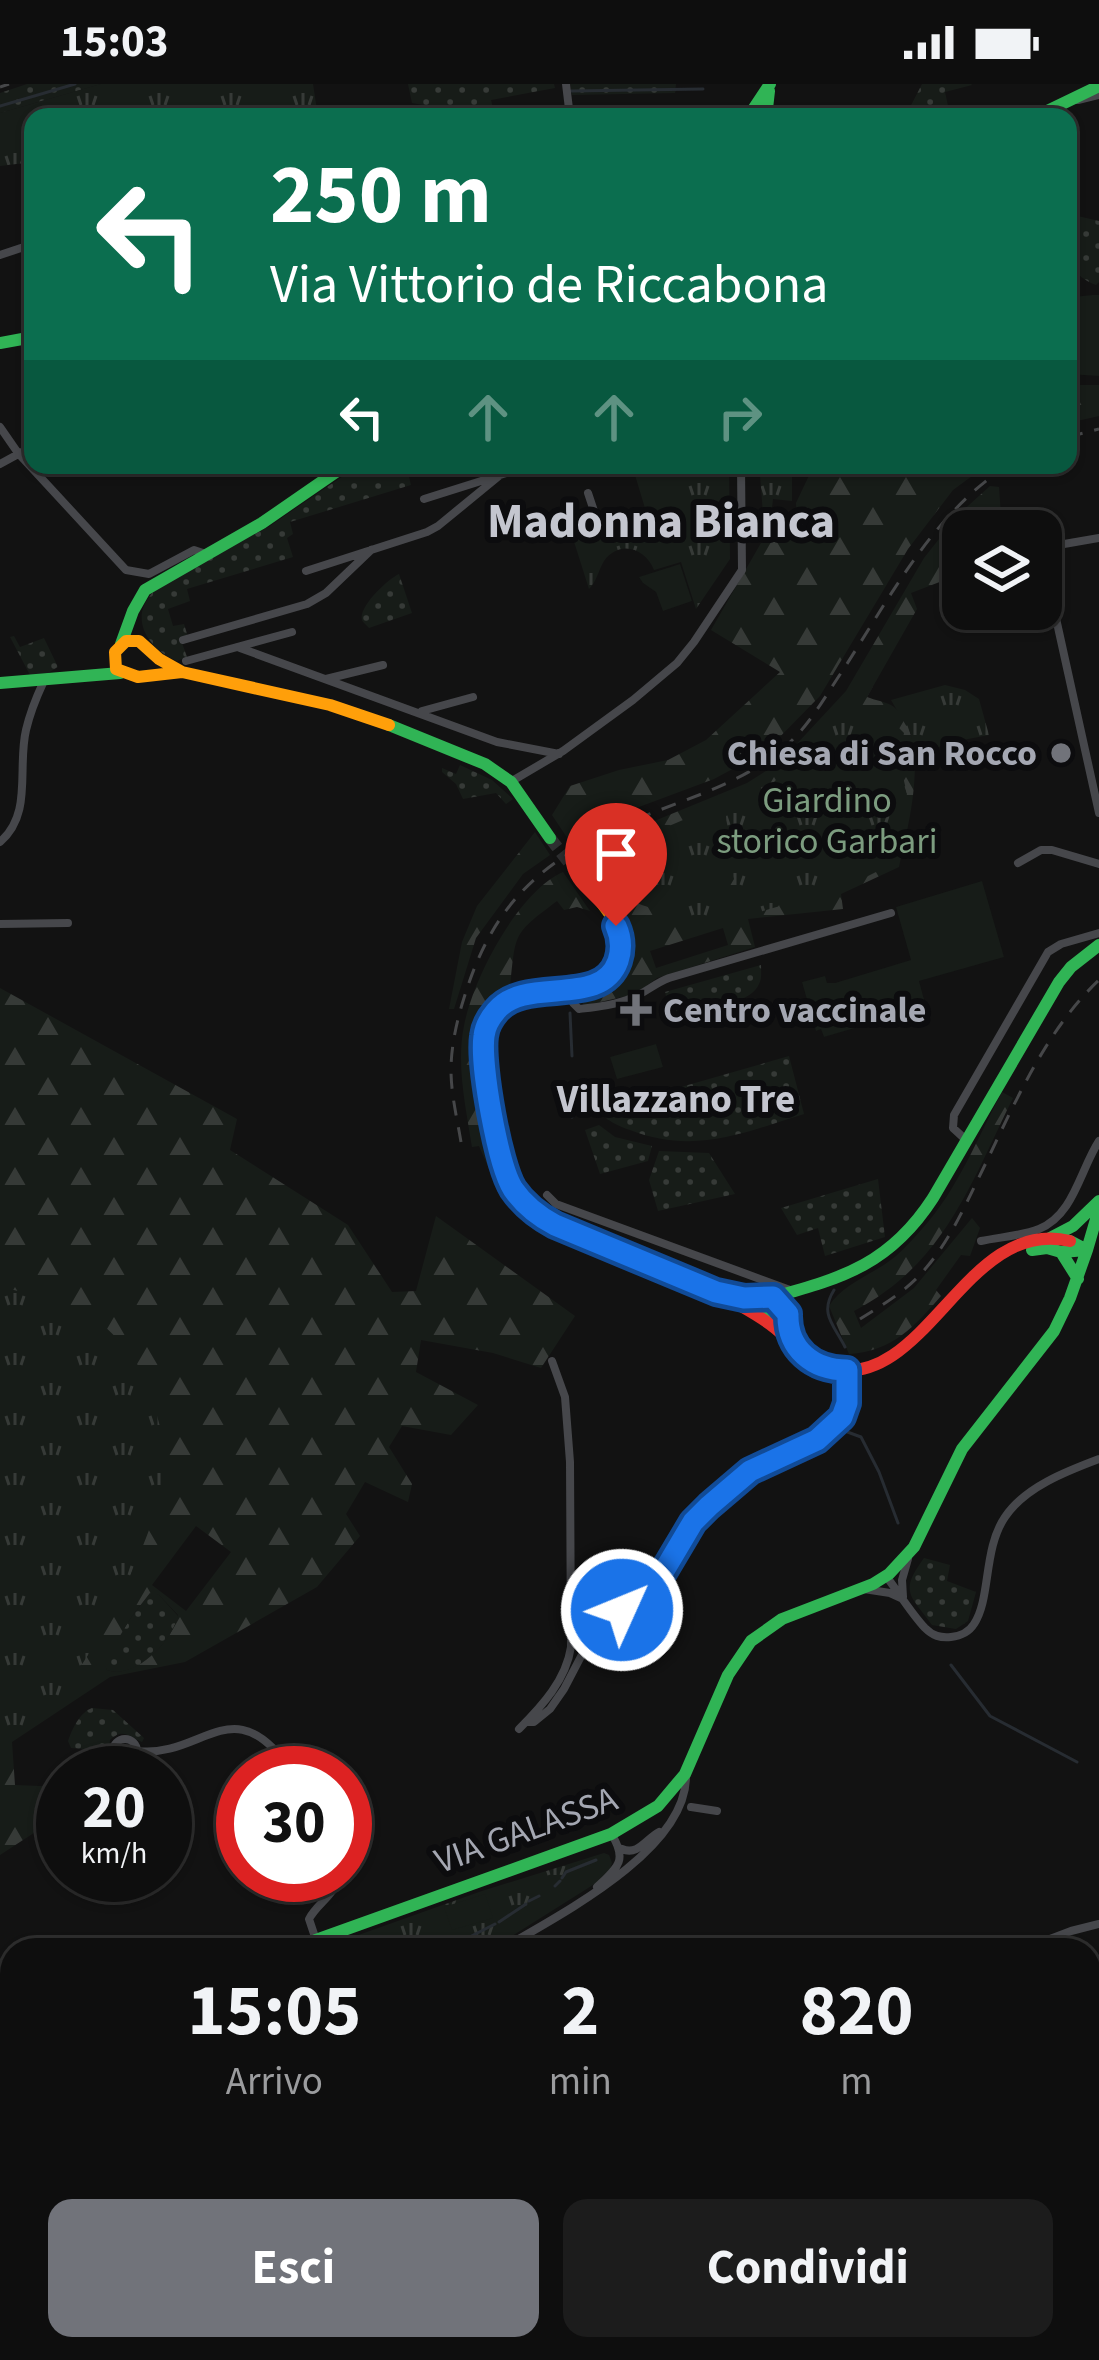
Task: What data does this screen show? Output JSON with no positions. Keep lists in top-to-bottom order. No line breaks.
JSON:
{"streets":{"main road":["VIA GALASSA"]},"districts":["Madonna Bianca","Villazzano Tre"],"parks":["Giardino storico Garbari"],"places":{"other":["Chiesa di San Rocco"],"health":["Centro vaccinale"]},"page":{"status":"15:03","turn":["250 m","Via Vittorio de Riccabona"],"speed":"20 km/h","limit":"30","eta":["15:05","Arrivo","2","min","820","m"],"buttons":["Esci","Condividi"]}}
